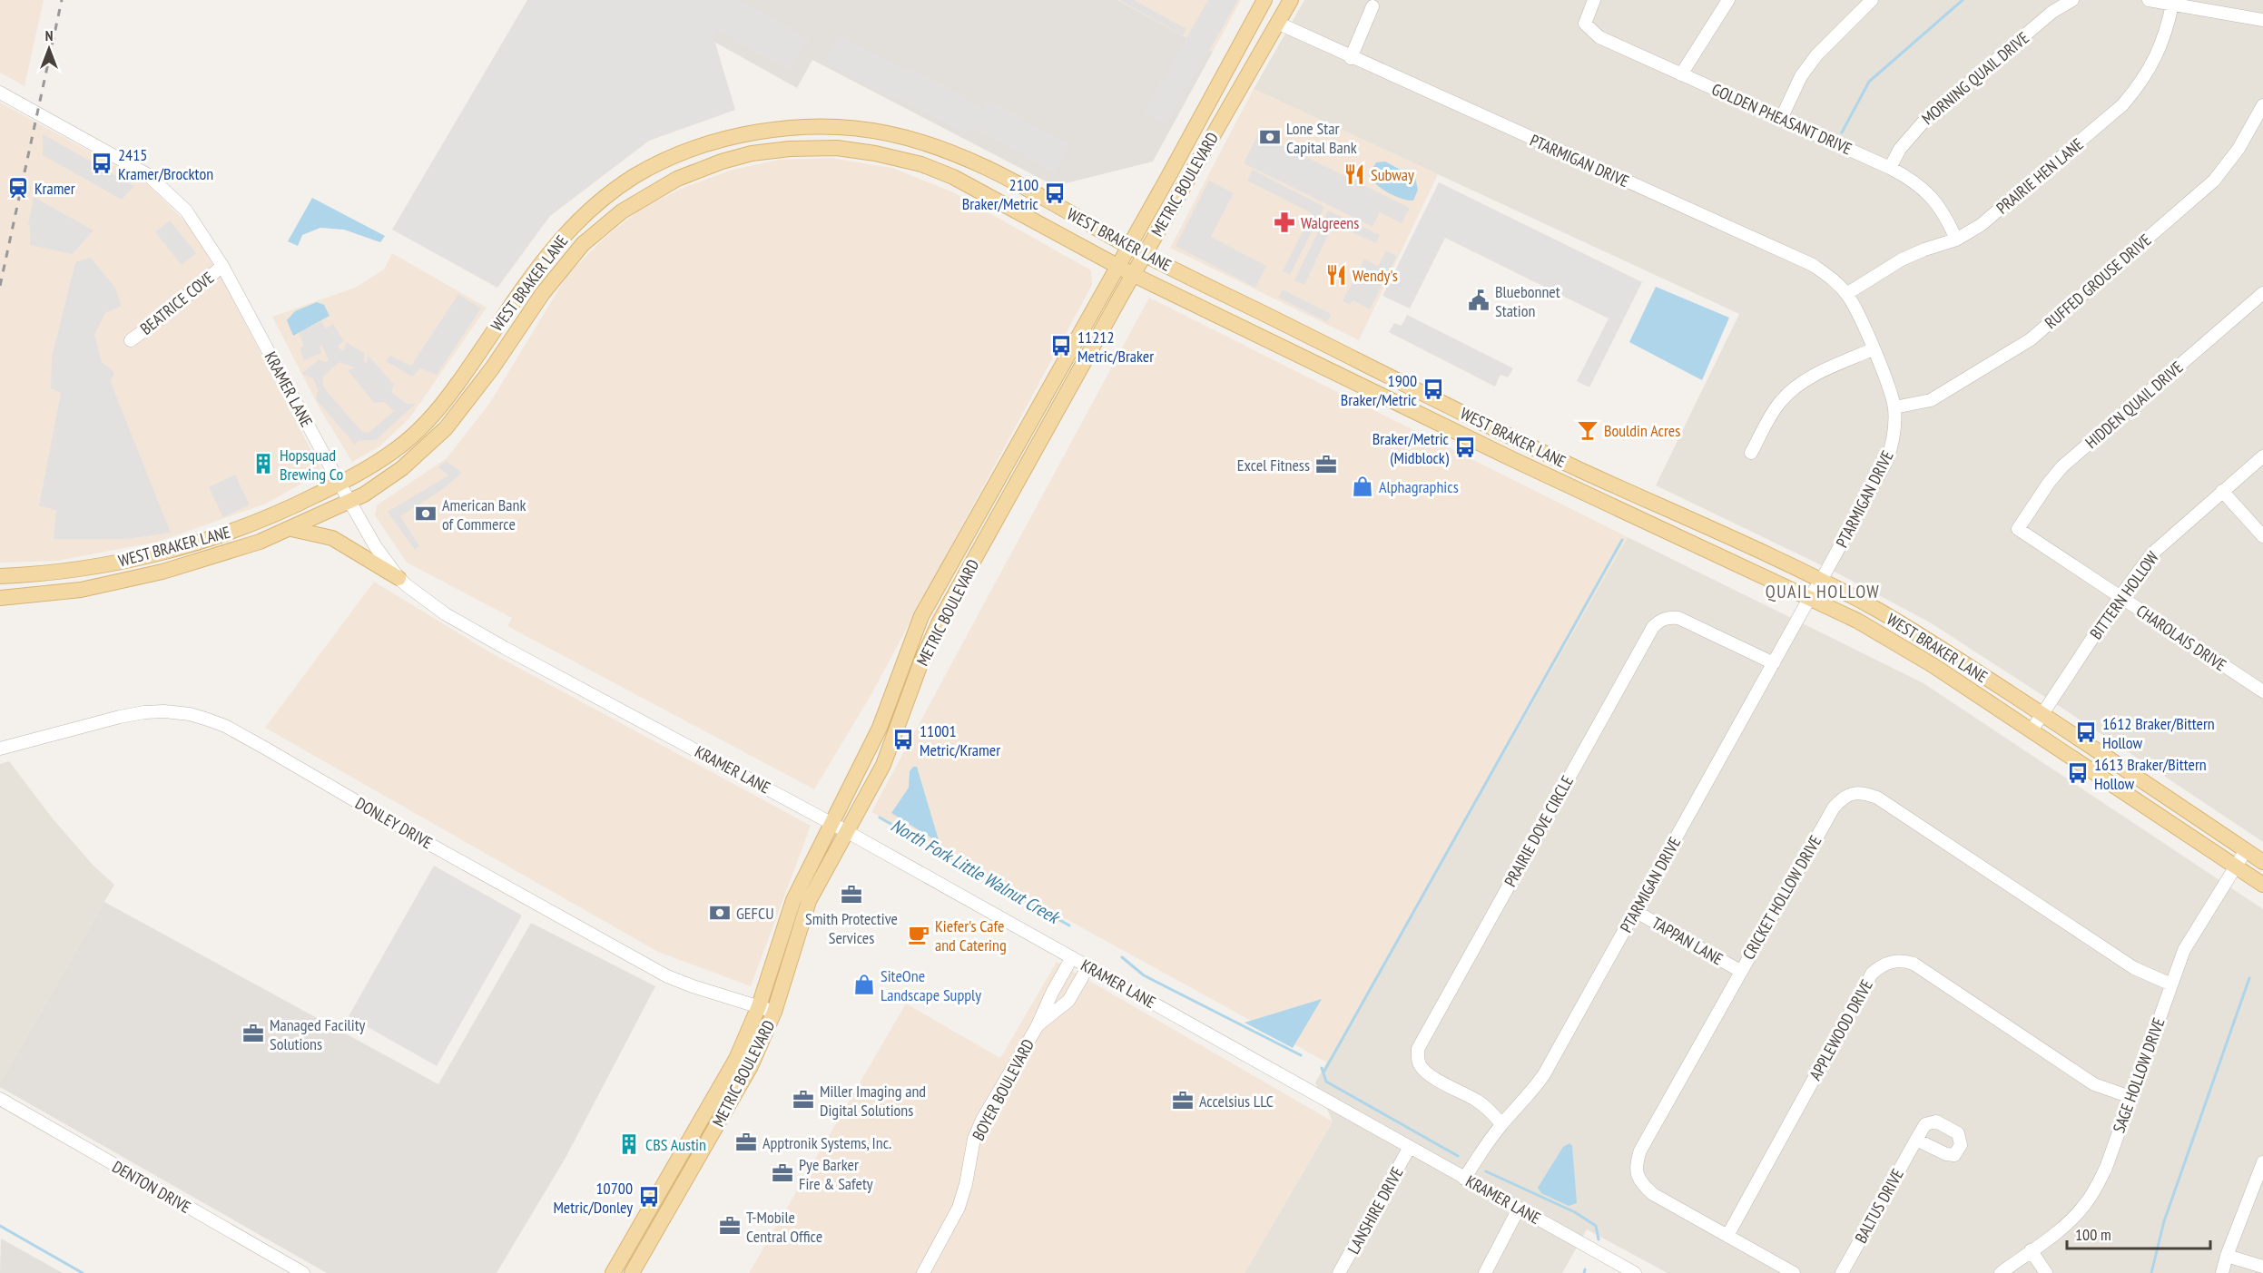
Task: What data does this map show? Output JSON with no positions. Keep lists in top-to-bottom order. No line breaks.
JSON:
{"streets":{"main road":["METRIC BOULEVARD","WEST BRAKER LANE"],"street":["MORNING QUAIL DRIVE","GOLDEN PHEASANT DRIVE","PTARMIGAN DRIVE","PRAIRIE HEN LANE","RUFFED GROUSE DRIVE","BEATRICE COVE","KRAMER LANE","HIDDEN QUAIL DRIVE","BITTERN HOLLOW","CHAROLAIS DRIVE","DONLEY DRIVE","PRAIRIE DOVE CIRCLE","CRICKET HOLLOW DRIVE","TAPPAN LANE","APPLEWOOD DRIVE","SAGE HOLLOW DRIVE","BOYER BOULEVARD","DENTON DRIVE","BALTUS DRIVE","LANSHIRE DRIVE"]},"crossings":[["MORNING QUAIL DRIVE","GOLDEN PHEASANT DRIVE"],["GOLDEN PHEASANT DRIVE","PRAIRIE HEN LANE"],["PTARMIGAN DRIVE","PRAIRIE HEN LANE"],["PTARMIGAN DRIVE","METRIC BOULEVARD"],["PTARMIGAN DRIVE","WEST BRAKER LANE"],["PTARMIGAN DRIVE","RUFFED GROUSE DRIVE"],["PTARMIGAN DRIVE","KRAMER LANE"],["PTARMIGAN DRIVE","PRAIRIE DOVE CIRCLE"],["PTARMIGAN DRIVE","TAPPAN LANE"],["METRIC BOULEVARD","WEST BRAKER LANE"],["METRIC BOULEVARD","KRAMER LANE"],["METRIC BOULEVARD","DONLEY DRIVE"],["WEST BRAKER LANE","KRAMER LANE"],["WEST BRAKER LANE","BITTERN HOLLOW"],["WEST BRAKER LANE","SAGE HOLLOW DRIVE"],["BEATRICE COVE","KRAMER LANE"],["KRAMER LANE","BOYER BOULEVARD"],["KRAMER LANE","LANSHIRE DRIVE"],["HIDDEN QUAIL DRIVE","CHAROLAIS DRIVE"],["BITTERN HOLLOW","CHAROLAIS DRIVE"],["CRICKET HOLLOW DRIVE","TAPPAN LANE"],["CRICKET HOLLOW DRIVE","APPLEWOOD DRIVE"],["CRICKET HOLLOW DRIVE","SAGE HOLLOW DRIVE"],["APPLEWOOD DRIVE","SAGE HOLLOW DRIVE"]],"districts":["QUAIL HOLLOW"],"water":["North Fork Little Walnut Creek"],"places":{"bank":["Lone Star Capital Bank","American Bank of Commerce","GEFCU"],"bus stop":["2415 Kramer/Brockton","2100 Braker/Metric","11212 Metric/Braker","1900 Braker/Metric","Braker/Metric (Midblock)","1612 Braker/Bittern Hollow","11001 Metric/Kramer","1613 Braker/Bittern Hollow","10700 Metric/Donley"],"restaurant":["Subway","Wendy's"],"station":["Kramer"],"pharmacy":["Walgreens"],"public building":["Bluebonnet Station"],"bar":["Bouldin Acres"],"building":["Hopsquad Brewing Co","CBS Austin"],"office":["Excel Fitness","Smith Protective Services","Managed Facility Solutions","Miller Imaging and Digital Solutions","Accelsius LLC","Apptronik Systems, Inc.","Pye Barker Fire & Safety","T-Mobile Central Office"],"shop":["Alphagraphics","SiteOne Landscape Supply"],"cafe":["Kiefer's Cafe and Catering"]},"scale_bar":"100 m","north":"top"}
